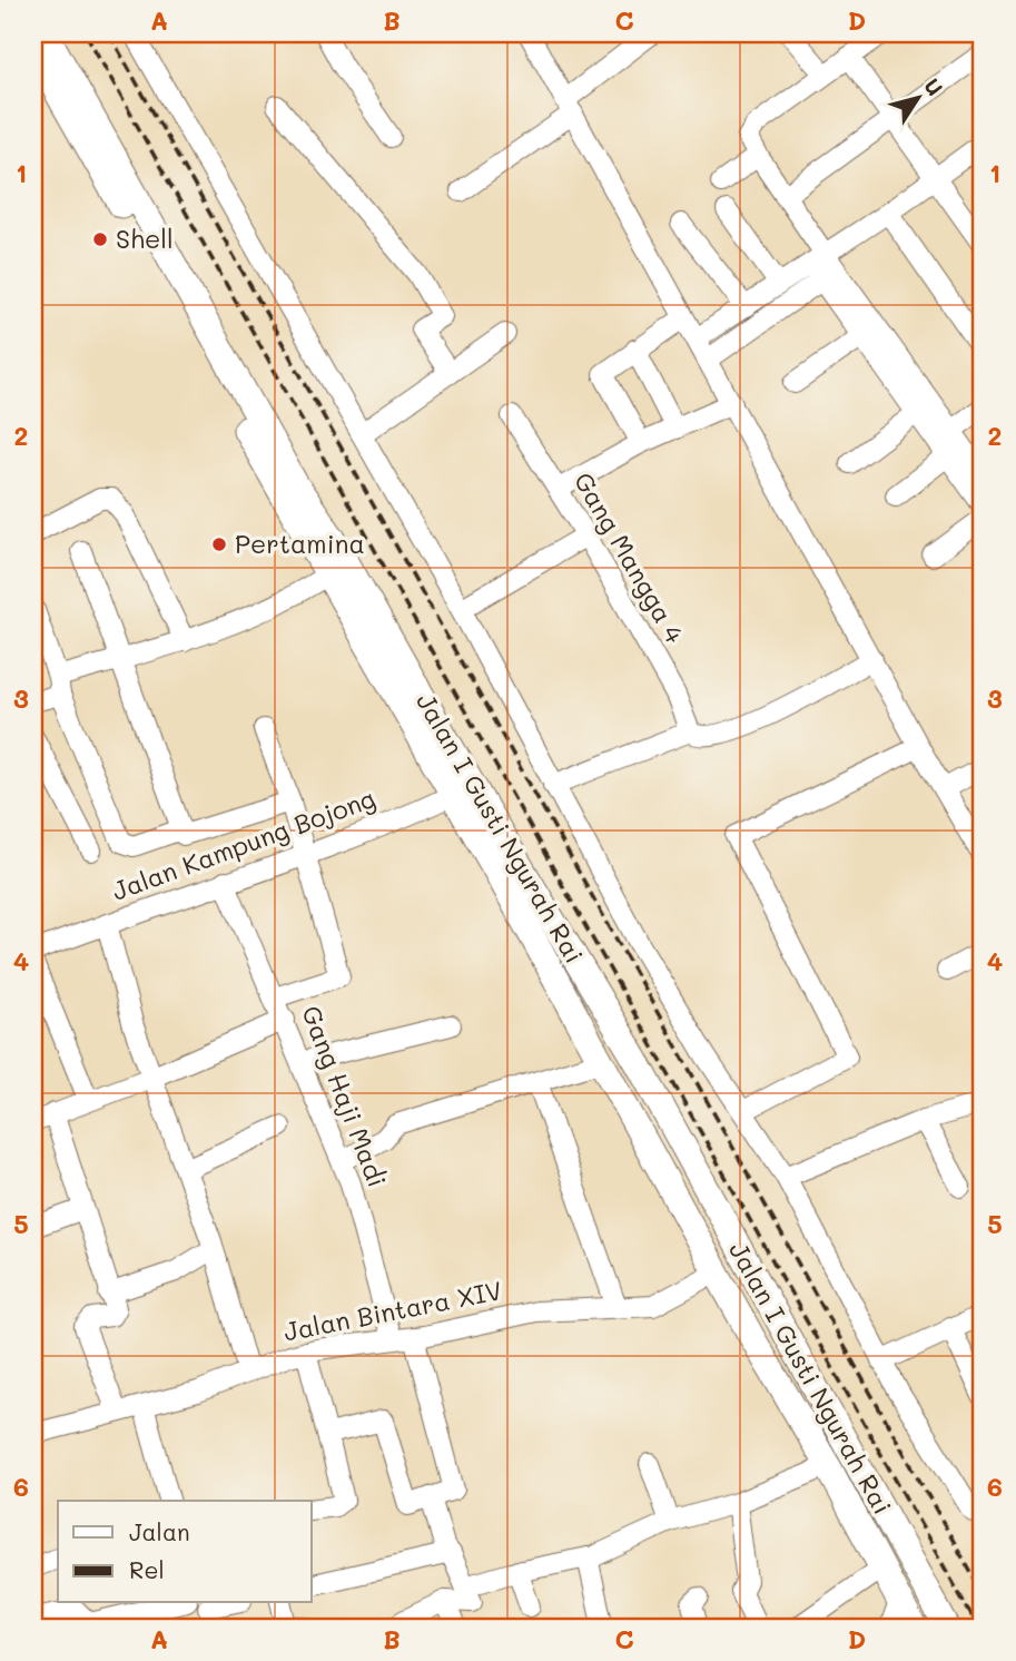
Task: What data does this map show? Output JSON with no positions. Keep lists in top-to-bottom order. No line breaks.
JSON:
{"streets":{"main road":["Jalan I Gusti Ngurah Rai"],"street":["Gang Mangga 4","Jalan Kampung Bojong","Gang Haji Madi","Jalan Bintara XIV"]},"crossings":[["Jalan I Gusti Ngurah Rai","Jalan Kampung Bojong"],["Jalan I Gusti Ngurah Rai","Jalan Bintara XIV"],["Jalan Kampung Bojong","Gang Haji Madi"],["Jalan Kampung Bojong","Jalan Bintara XIV"],["Gang Haji Madi","Jalan Bintara XIV"]],"places":["Shell","Pertamina"],"legend":["Jalan","Rel"],"north":"top right","grid":{"columns":["A","B","C","D"],"rows":["1","2","3","4","5","6"]}}
